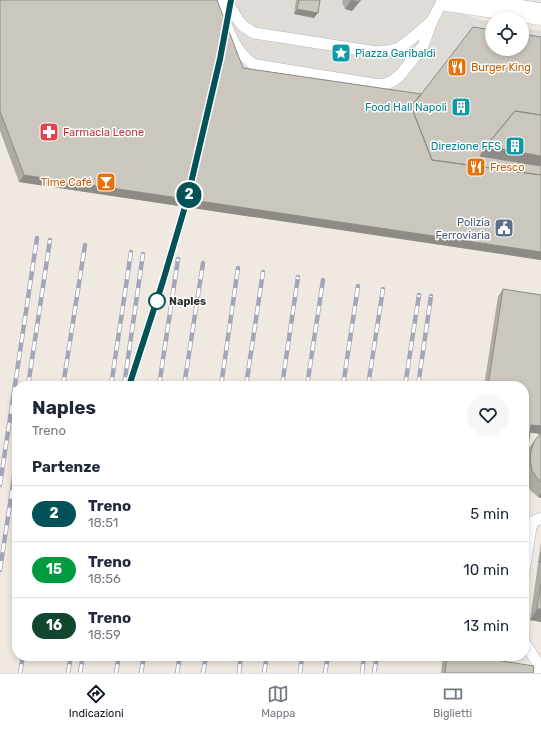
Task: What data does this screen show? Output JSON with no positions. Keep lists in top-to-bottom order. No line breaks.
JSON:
{"places":{"place":["Piazza Garibaldi"],"restaurant":["Burger King","Fresco"],"building":["Food Hall Napoli","Direzione FFS"],"pharmacy":["Farmacia Leone"],"bar":["Time Café"],"public building":["Polizia Ferroviaria"],"other":["Naples"]},"page":{"on_map":"2","heading":[["Naples","Treno"],"Partenze"],"list":[{"mark":"2","name":"Treno","note":"18:51","value":"5 min"},{"mark":"15","name":"Treno","note":"18:56","value":"10 min"},{"mark":"16","name":"Treno","note":"18:59","value":"13 min"}],"tabs":["Indicazioni","Mappa","Biglietti"]}}
